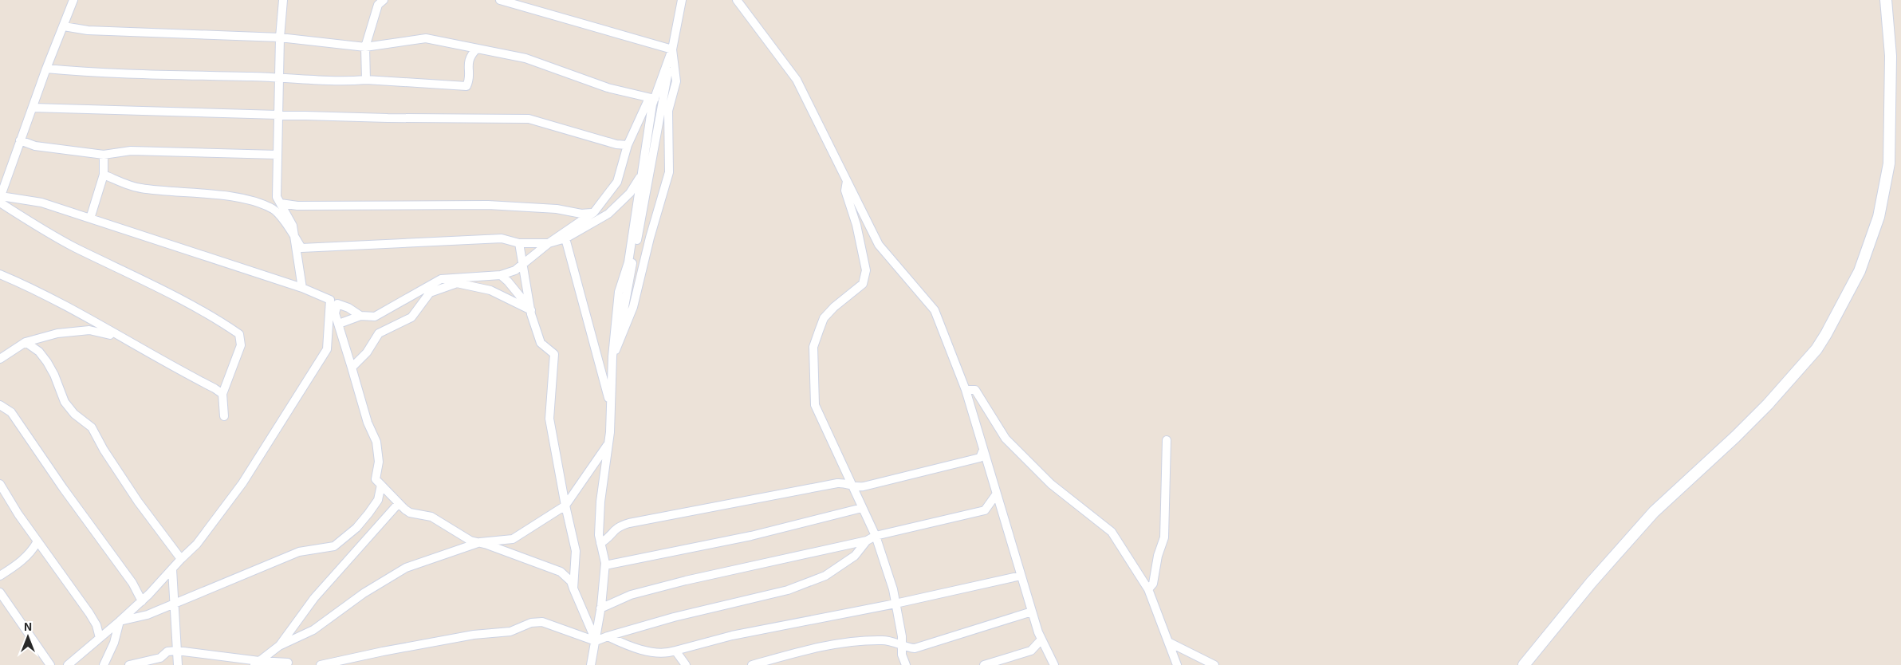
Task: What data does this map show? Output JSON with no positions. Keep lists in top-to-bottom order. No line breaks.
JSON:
{"north":"top"}
